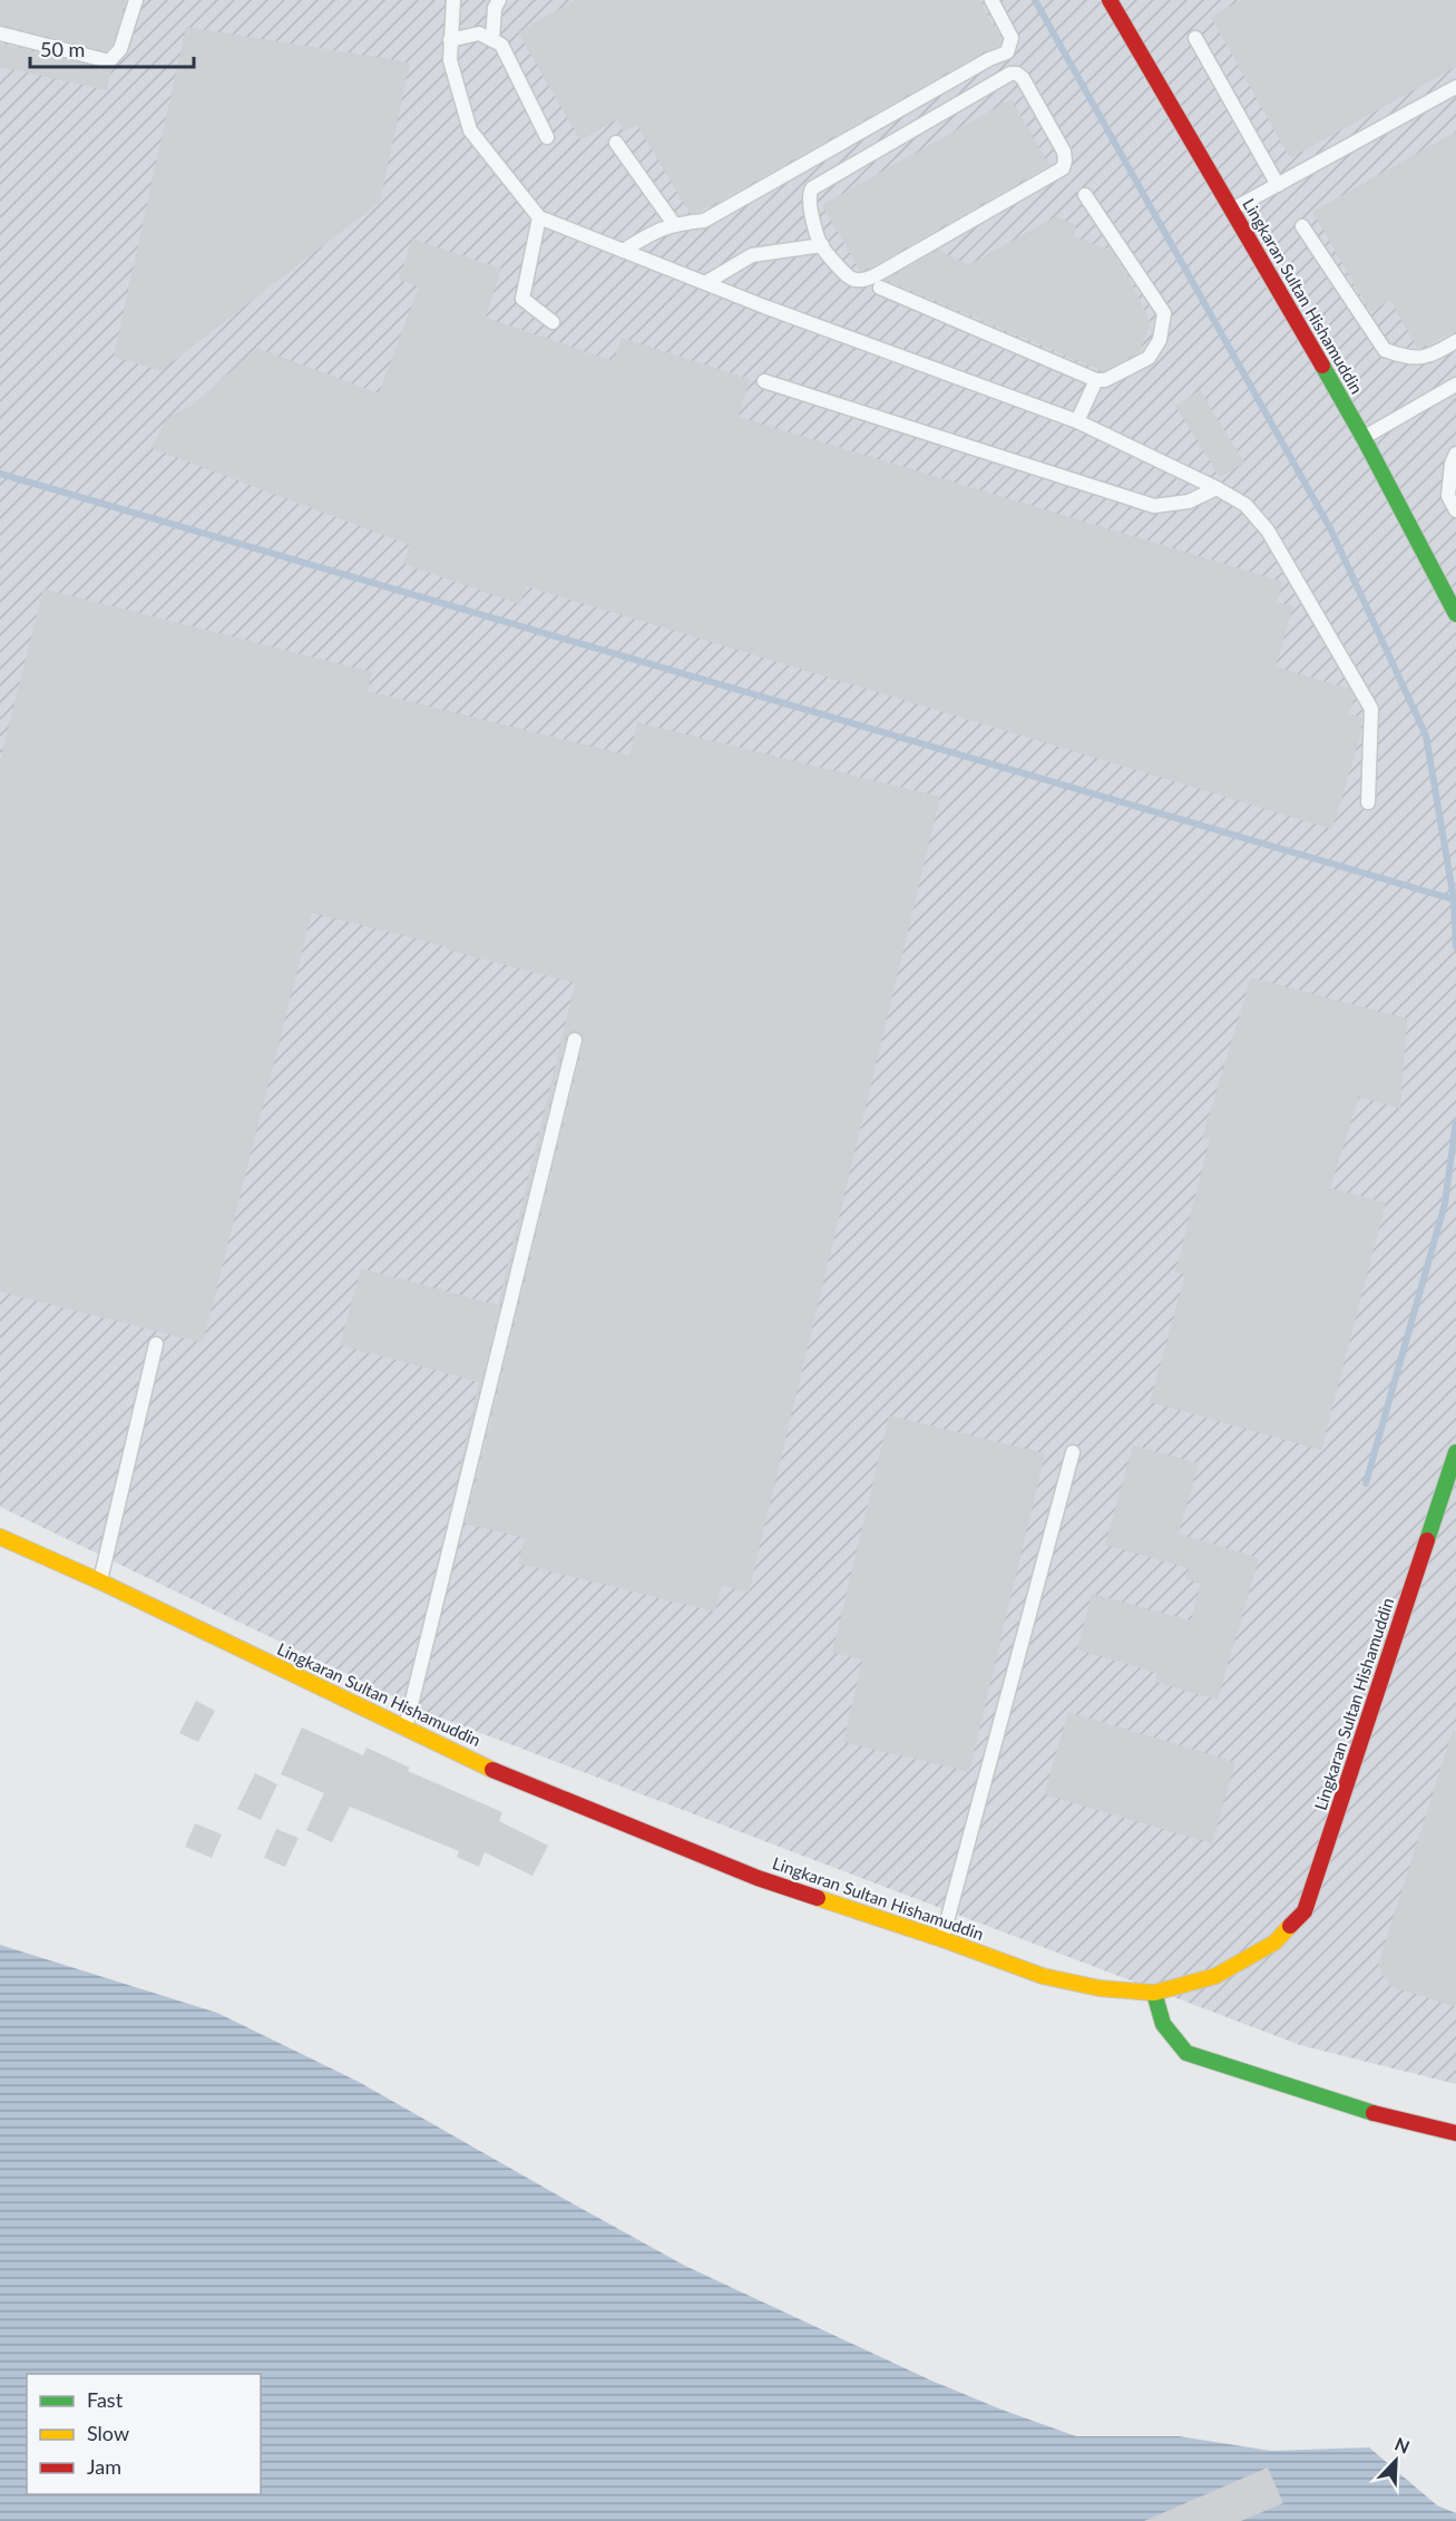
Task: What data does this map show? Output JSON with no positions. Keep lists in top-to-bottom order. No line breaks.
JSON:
{"streets":{"street":["Lingkaran Sultan Hishamuddin"]},"legend":["Fast","Slow","Jam"],"scale_bar":"50 m","north":"top right"}
